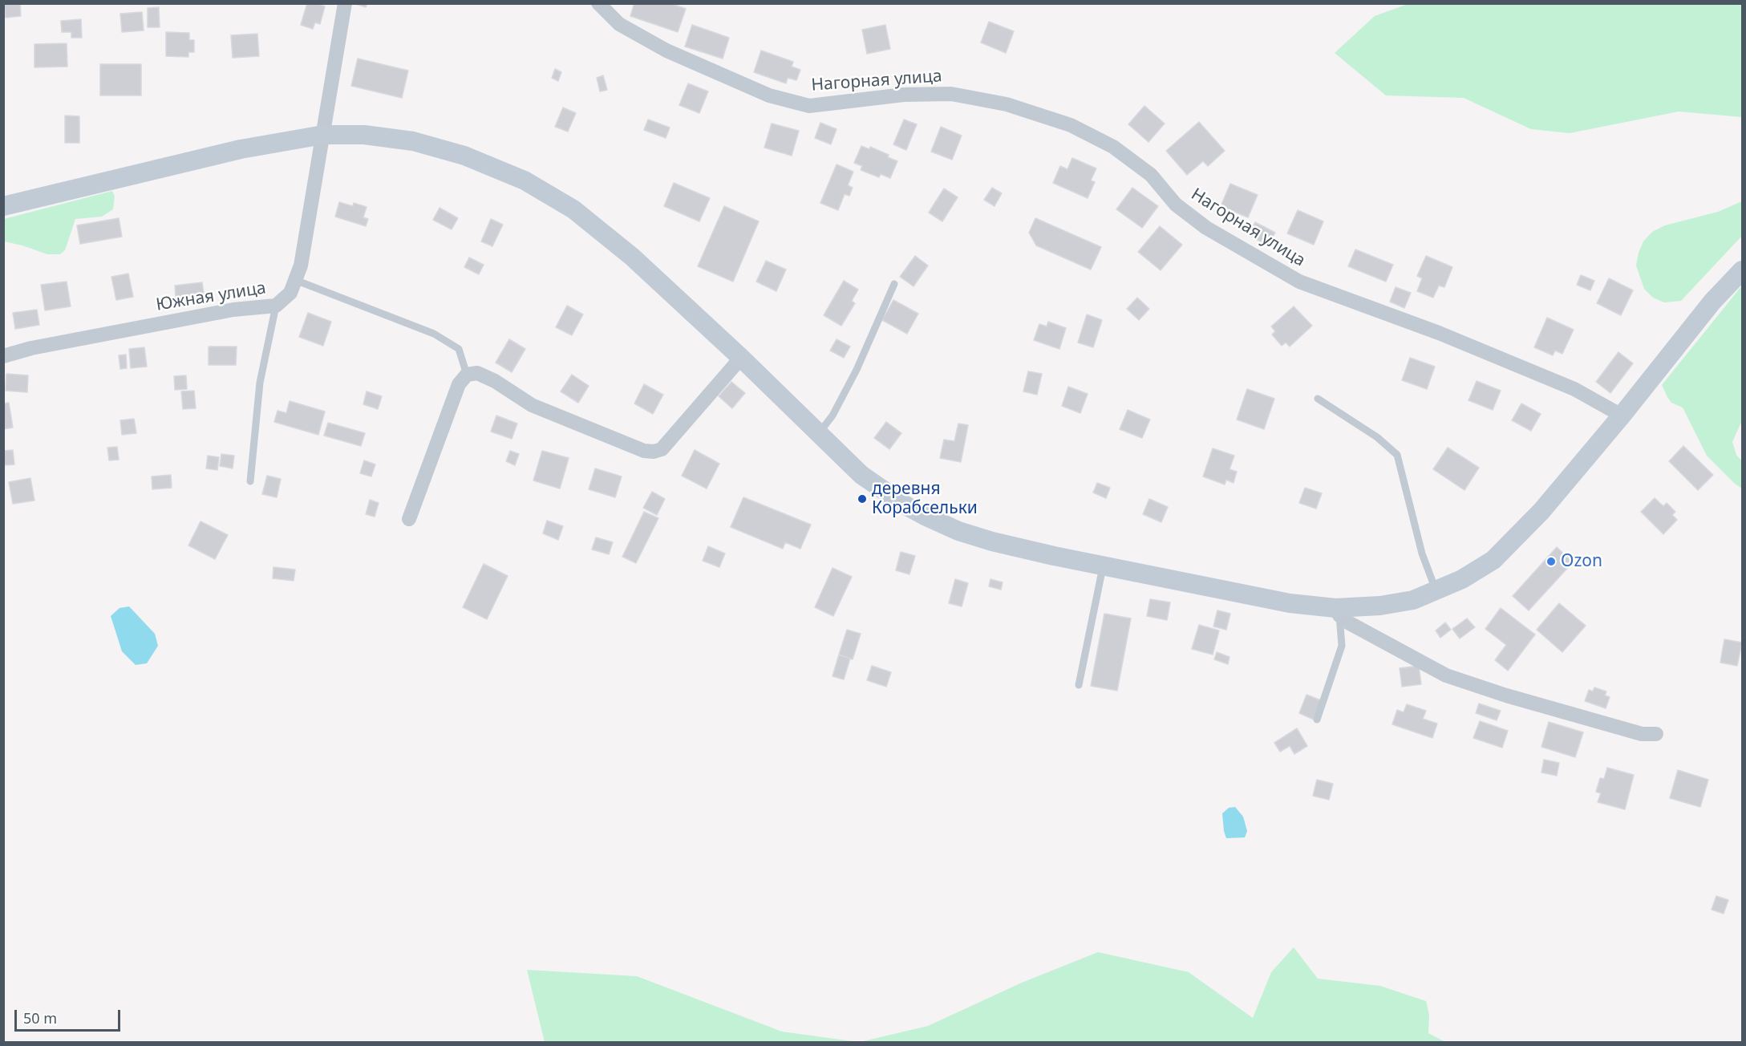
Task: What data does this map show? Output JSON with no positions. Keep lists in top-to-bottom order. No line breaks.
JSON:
{"streets":{"street":["Нагорная улица","Южная улица"]},"places":["деревня Корабсельки","Ozon"],"scale_bar":"50 m"}
